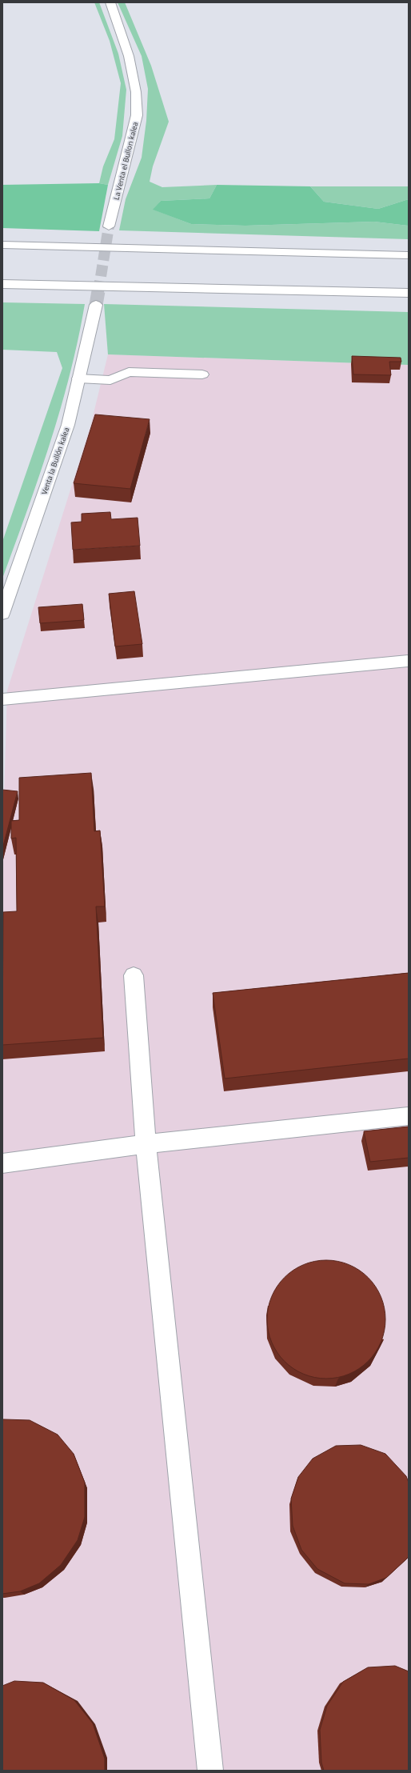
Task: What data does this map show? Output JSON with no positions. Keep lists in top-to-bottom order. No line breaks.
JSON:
{"streets":{"main road":["La Venta el Bullon kalea","Venta la Bullón kalea"]}}
